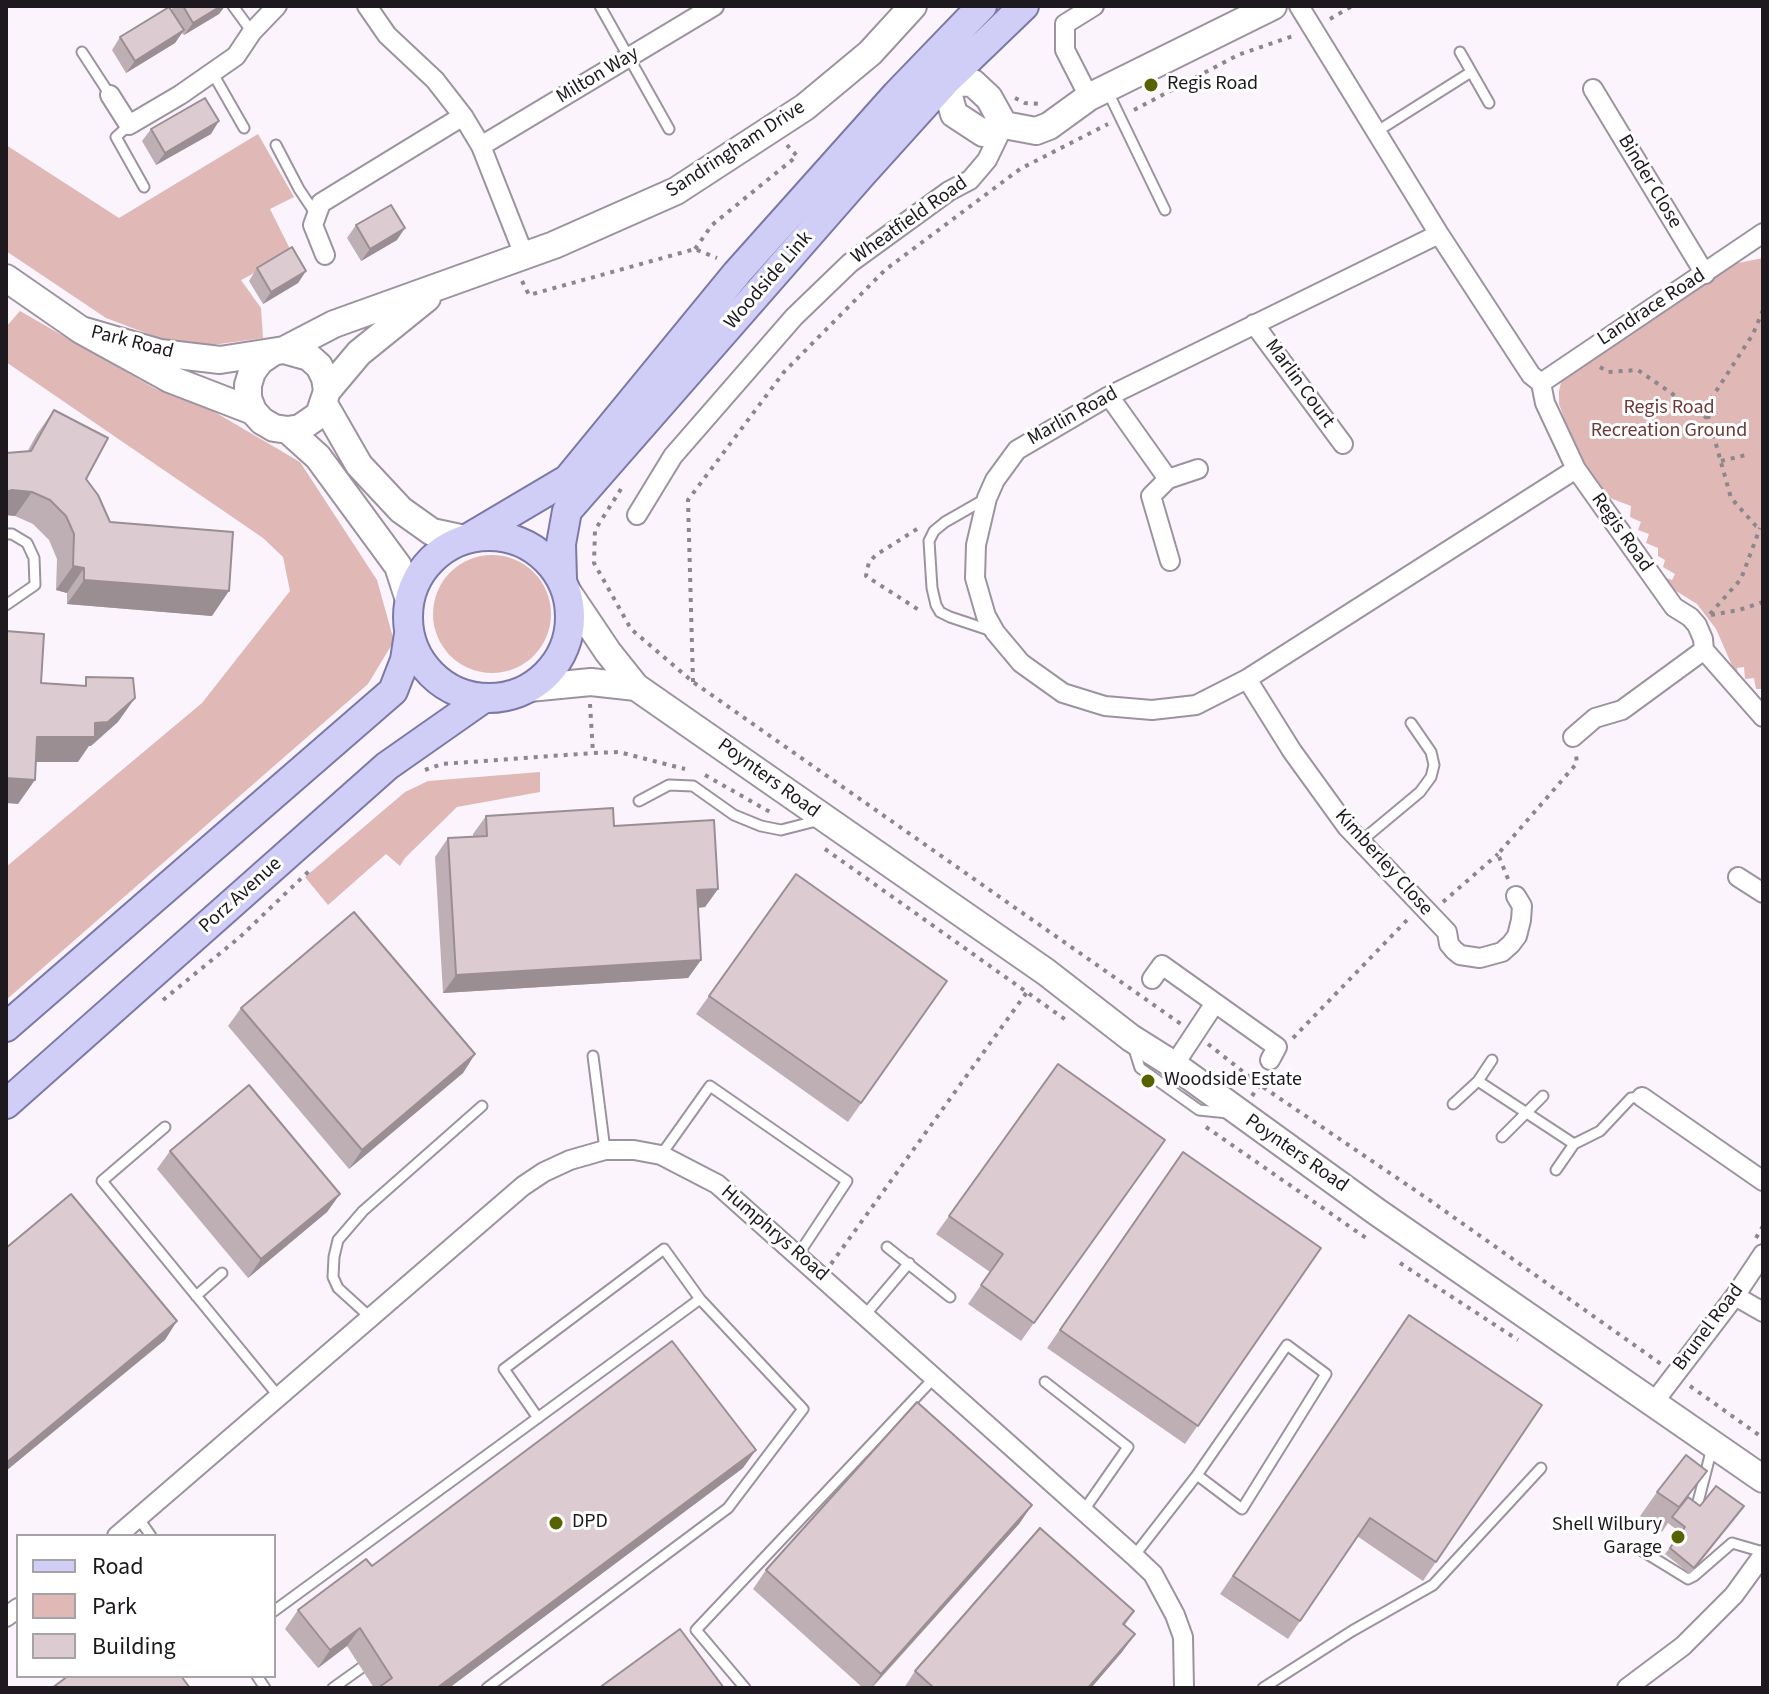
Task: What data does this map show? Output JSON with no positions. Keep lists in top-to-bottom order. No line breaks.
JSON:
{"streets":{"main road":["Woodside Link","Porz Avenue"],"street":["Milton Way","Sandringham Drive","Binder Close","Wheatfield Road","Landrace Road","Park Road","Marlin Court","Marlin Road","Regis Road","Poynters Road","Kimberley Close","Humphrys Road","Brunel Road"]},"crossings":[["Sandringham Drive","Park Road"],["Binder Close","Landrace Road"],["Woodside Link","Poynters Road"],["Woodside Link","Porz Avenue"],["Landrace Road","Regis Road"],["Marlin Court","Marlin Road"],["Marlin Road","Regis Road"],["Marlin Road","Kimberley Close"],["Poynters Road","Porz Avenue"],["Poynters Road","Brunel Road"]],"parks":["Regis Road Recreation Ground"],"places":["Regis Road","Woodside Estate","DPD","Shell Wilbury Garage"],"legend":["Road","Park","Building"]}
